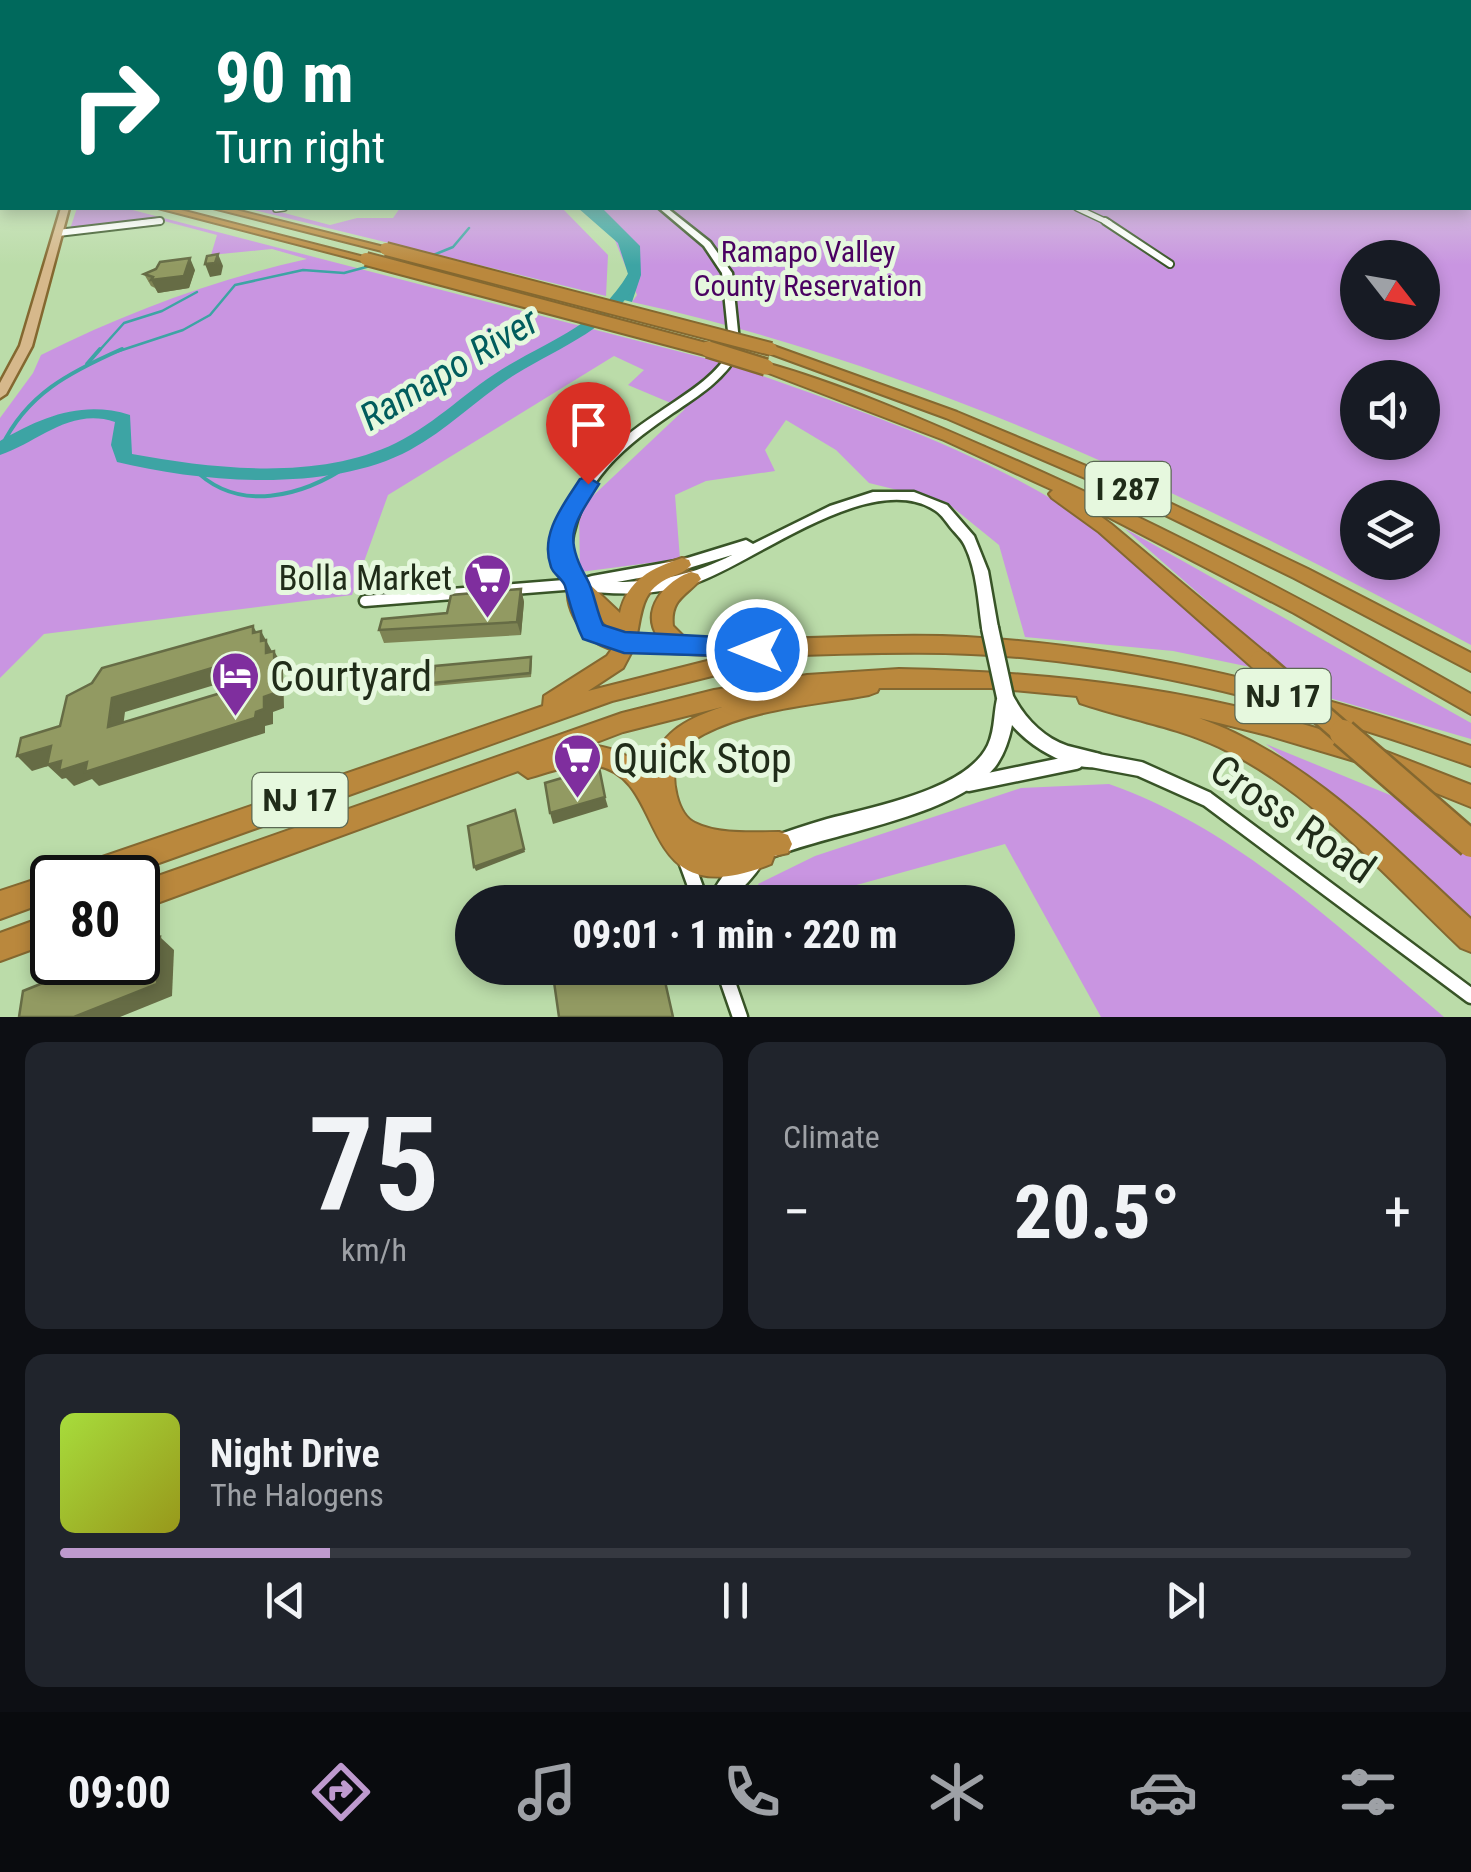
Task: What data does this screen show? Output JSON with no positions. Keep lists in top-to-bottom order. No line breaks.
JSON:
{"streets":{"highway":["I 287","NJ 17"],"street":["Cross Road"]},"water":["Ramapo River"],"parks":["Ramapo Valley County Reservation"],"places":{"supermarket":["Bolla Market","Quick Stop"],"hotel":["Courtyard"]},"north":"bottom right","page":{"turn":["90 m","Turn right"],"limit":"80","trip":"09:01 · 1 min · 220 m","tile":[["75","km/h"],"Climate"],"heat":["−","20.5°","+"],"song":["Night Drive","The Halogens"],"tabs":"09:00"}}
